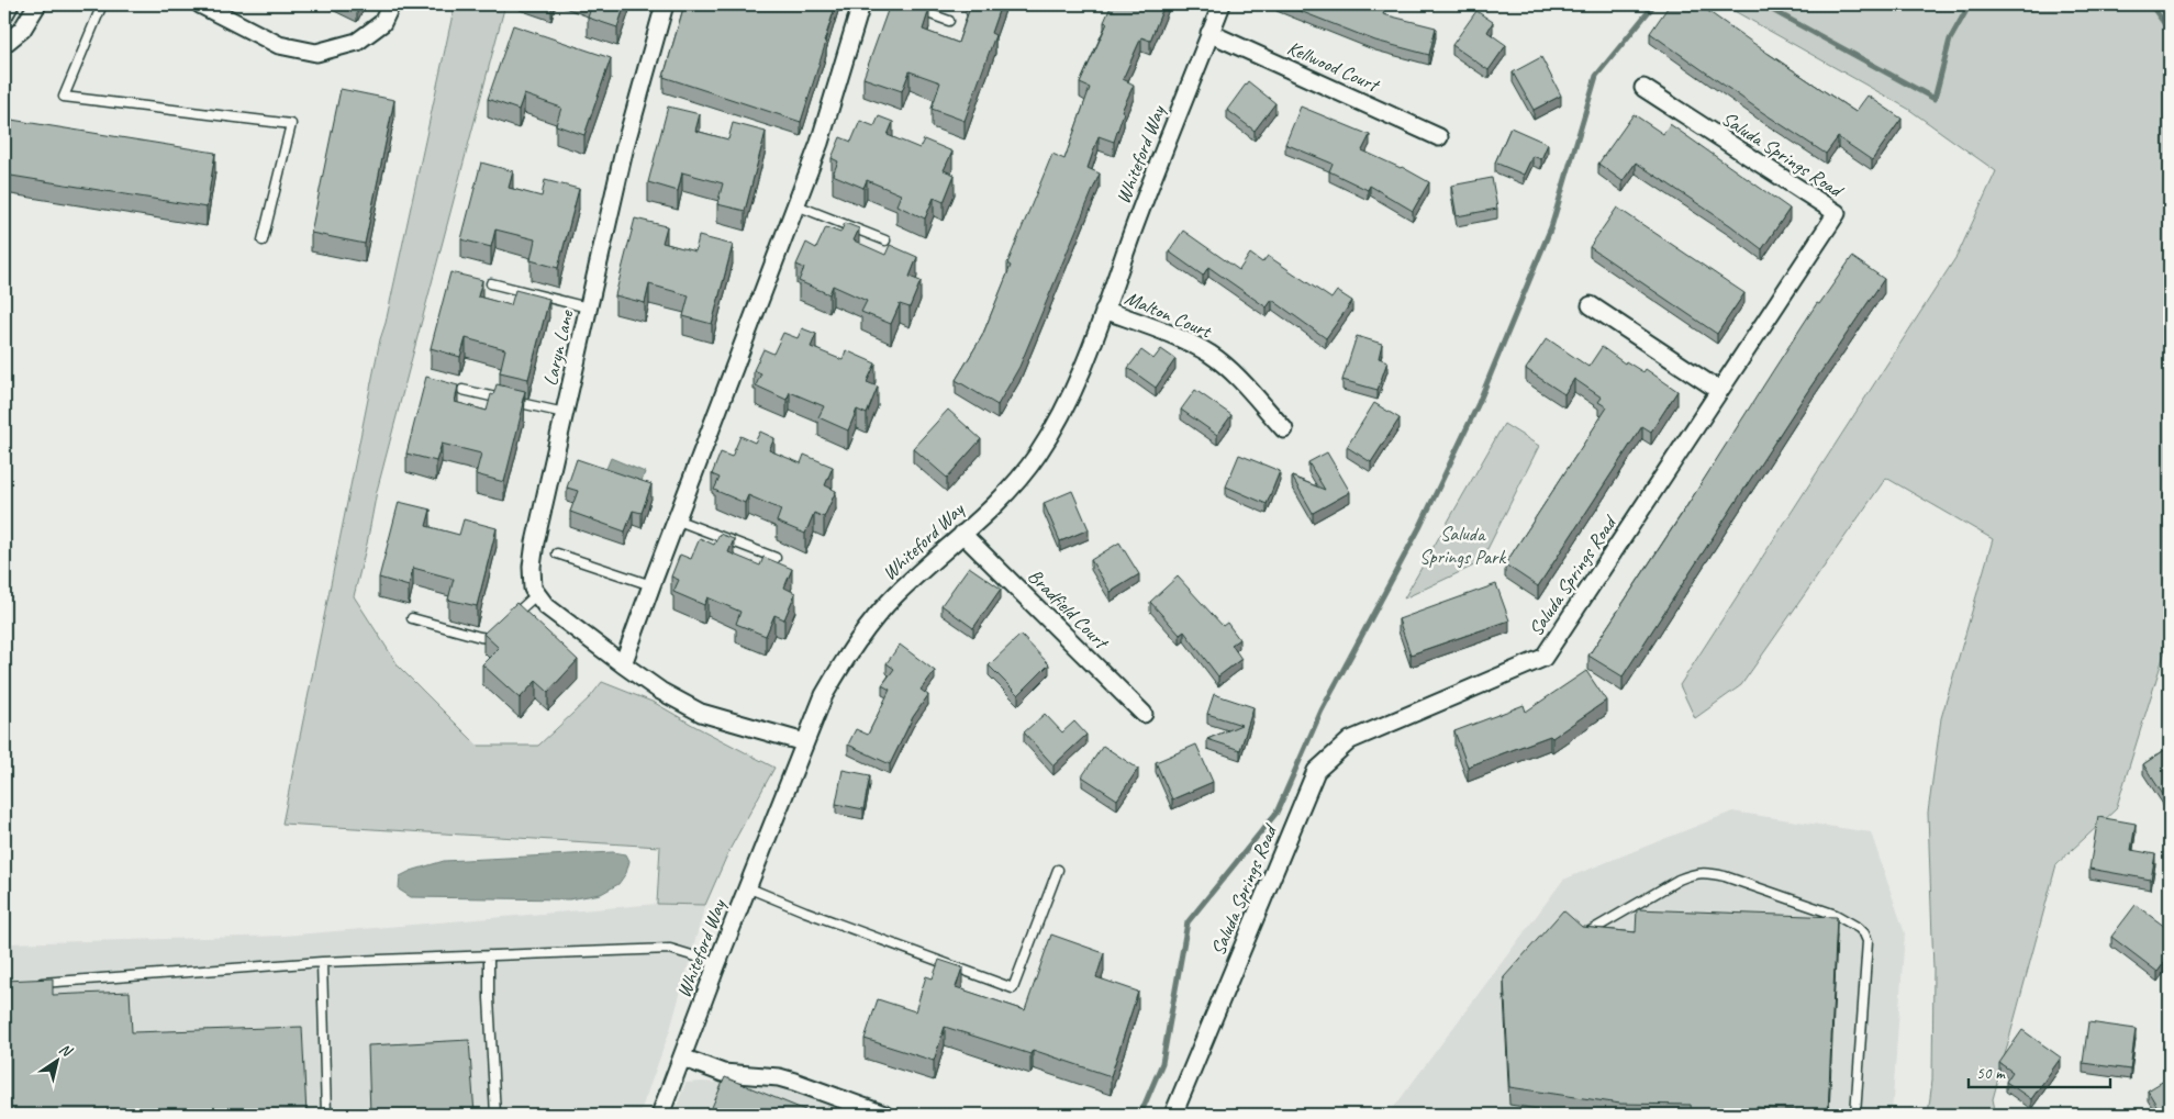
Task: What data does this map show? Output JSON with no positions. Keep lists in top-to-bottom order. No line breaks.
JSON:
{"streets":{"street":["Kellwood Court","Saluda Springs Road","Whiteford Way","Malton Court","Laryn Lane","Bradfield Court"]},"crossings":[["Kellwood Court","Whiteford Way"],["Whiteford Way","Malton Court"],["Whiteford Way","Bradfield Court"]],"parks":["Saluda Springs Park"],"scale_bar":"50 m","north":"top right"}
